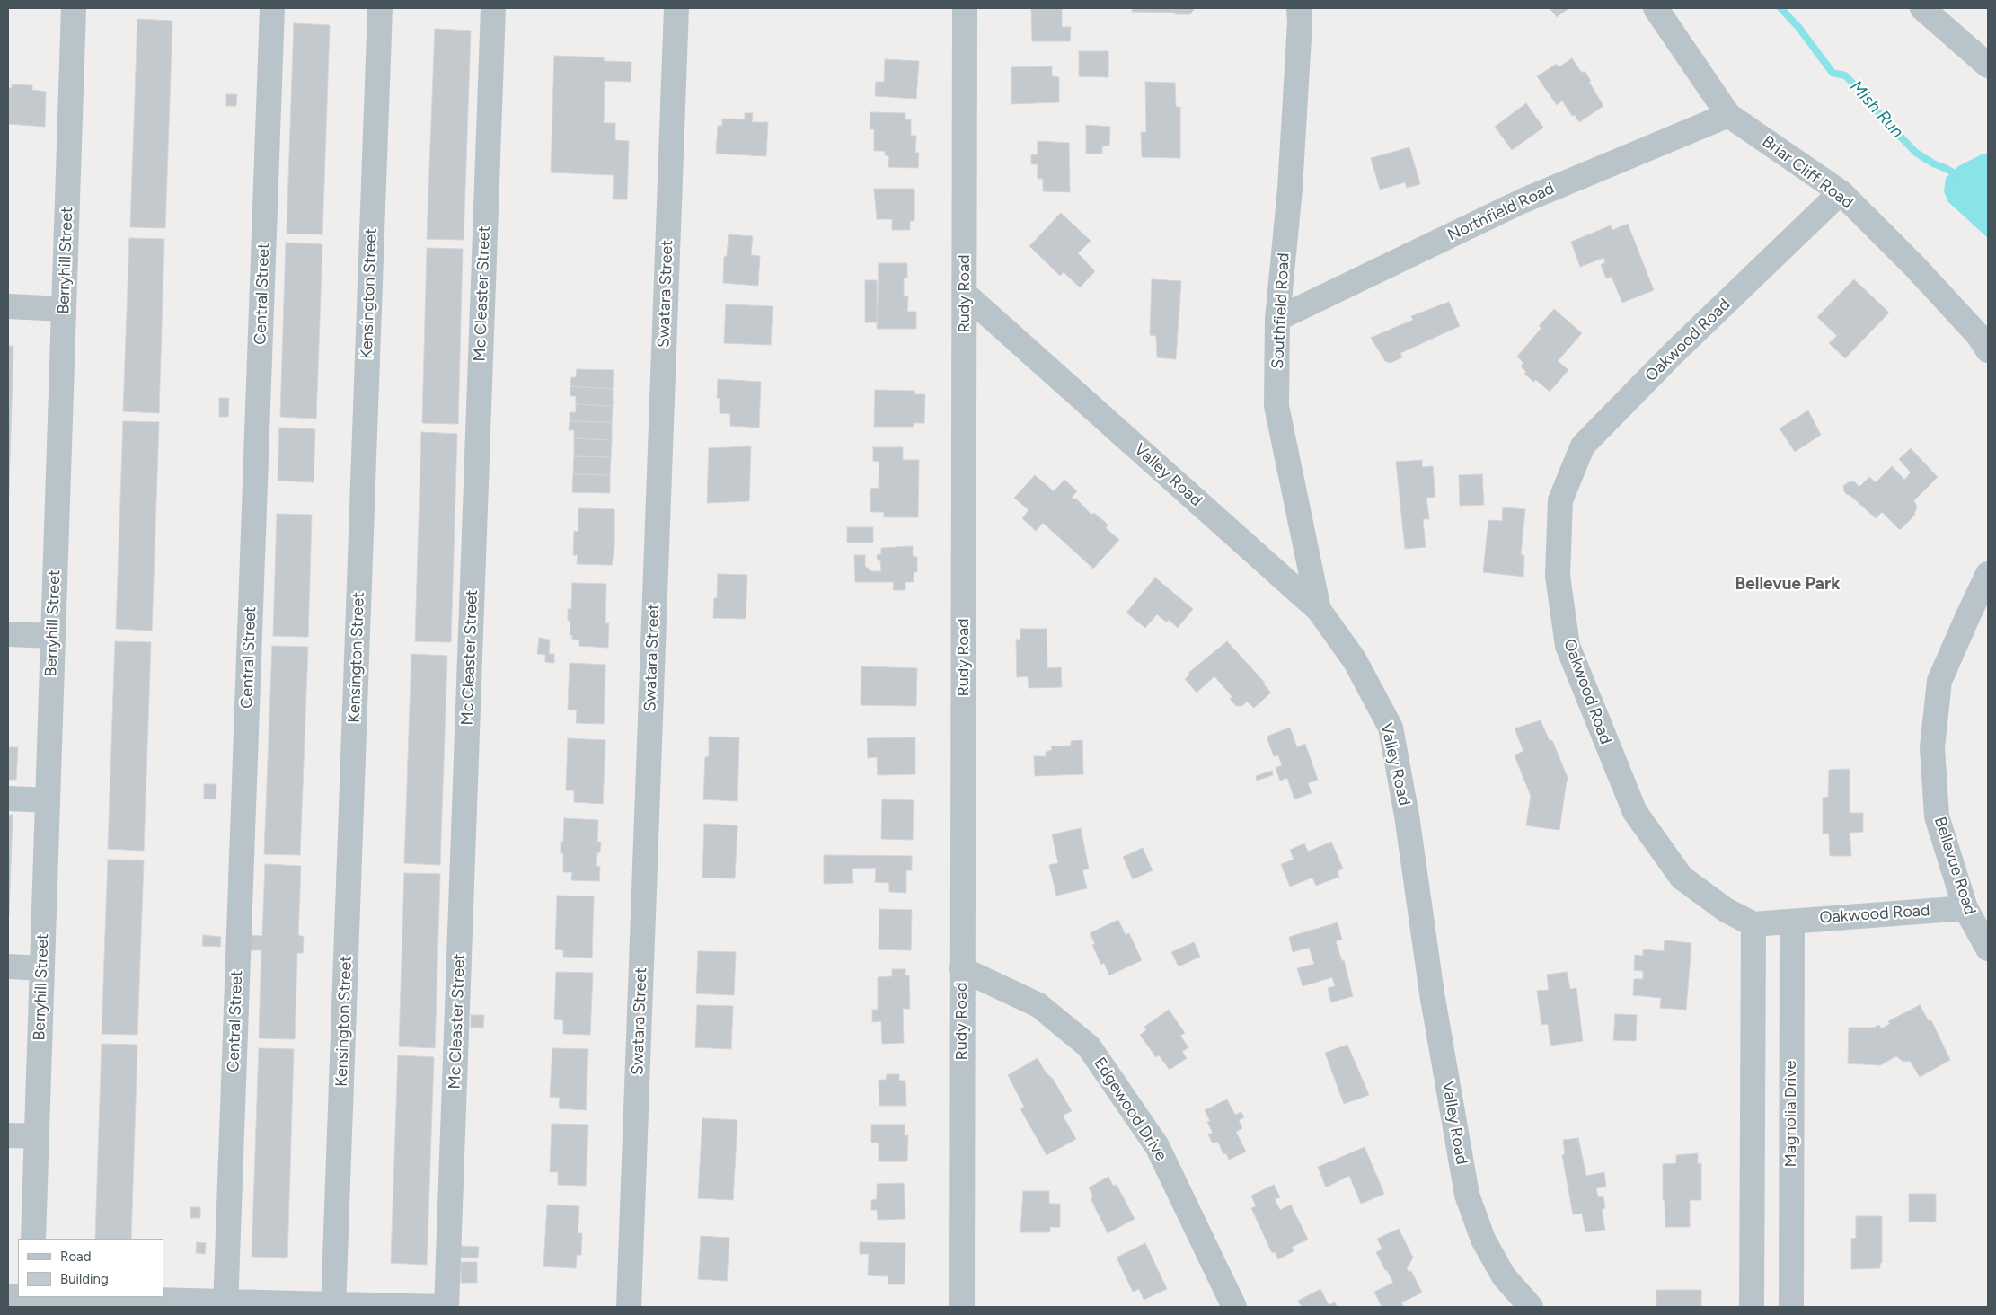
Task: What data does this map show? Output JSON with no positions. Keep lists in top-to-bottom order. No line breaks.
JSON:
{"streets":{"street":["Briar Cliff Road","Northfield Road","Berryhill Street","Central Street","Kensington Street","Mc Cleaster Street","Swatara Street","Rudy Road","Southfield Road","Oakwood Road","Valley Road","Bellevue Road","Edgewood Drive","Magnolia Drive"]},"crossings":[["Briar Cliff Road","Northfield Road"],["Briar Cliff Road","Oakwood Road"],["Northfield Road","Southfield Road"],["Rudy Road","Valley Road"],["Rudy Road","Edgewood Drive"],["Southfield Road","Valley Road"],["Oakwood Road","Bellevue Road"],["Oakwood Road","Magnolia Drive"]],"districts":["Bellevue Park"],"water":["Mish Run"],"legend":["Road","Building"]}
